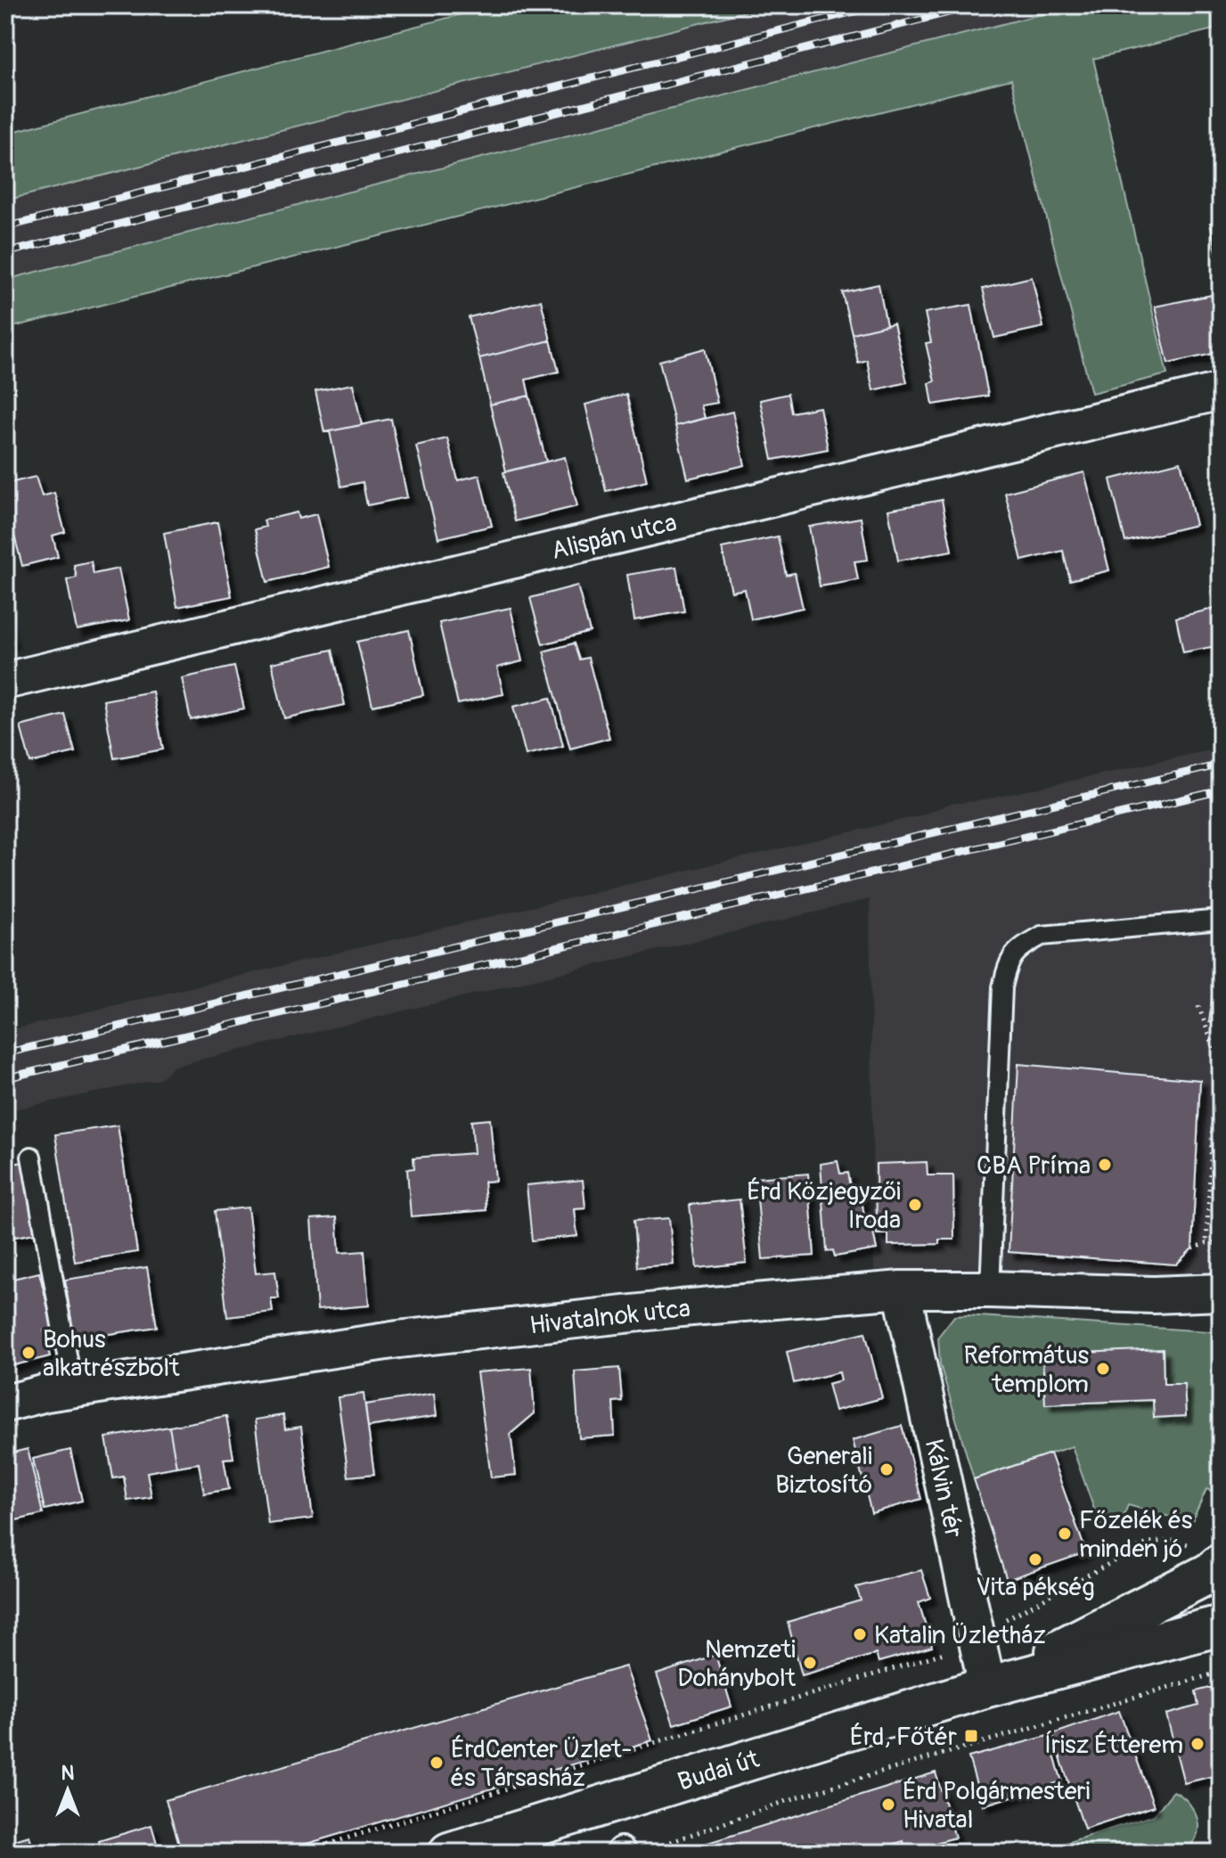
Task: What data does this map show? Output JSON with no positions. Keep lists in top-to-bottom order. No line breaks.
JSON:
{"streets":{"main road":["Budai út"],"street":["Alispán utca","Hivatalnok utca","Kálvin tér"]},"crossings":[["Hivatalnok utca","Kálvin tér"],["Kálvin tér","Budai út"]],"places":{"other":["CBA Príma","Érd Közjegyzői Iroda","Bohus alkatrészbolt","Református templom","Generali Biztosító","Főzelék és minden jó","Vita pékség","Katalin Üzletház","Nemzeti Dohánybolt","Írisz Étterem","ÉrdCenter Üzlet- és Társasház","Érd Polgármesteri Hivatal"],"transit":["Érd, Főtér"]},"north":"top"}
